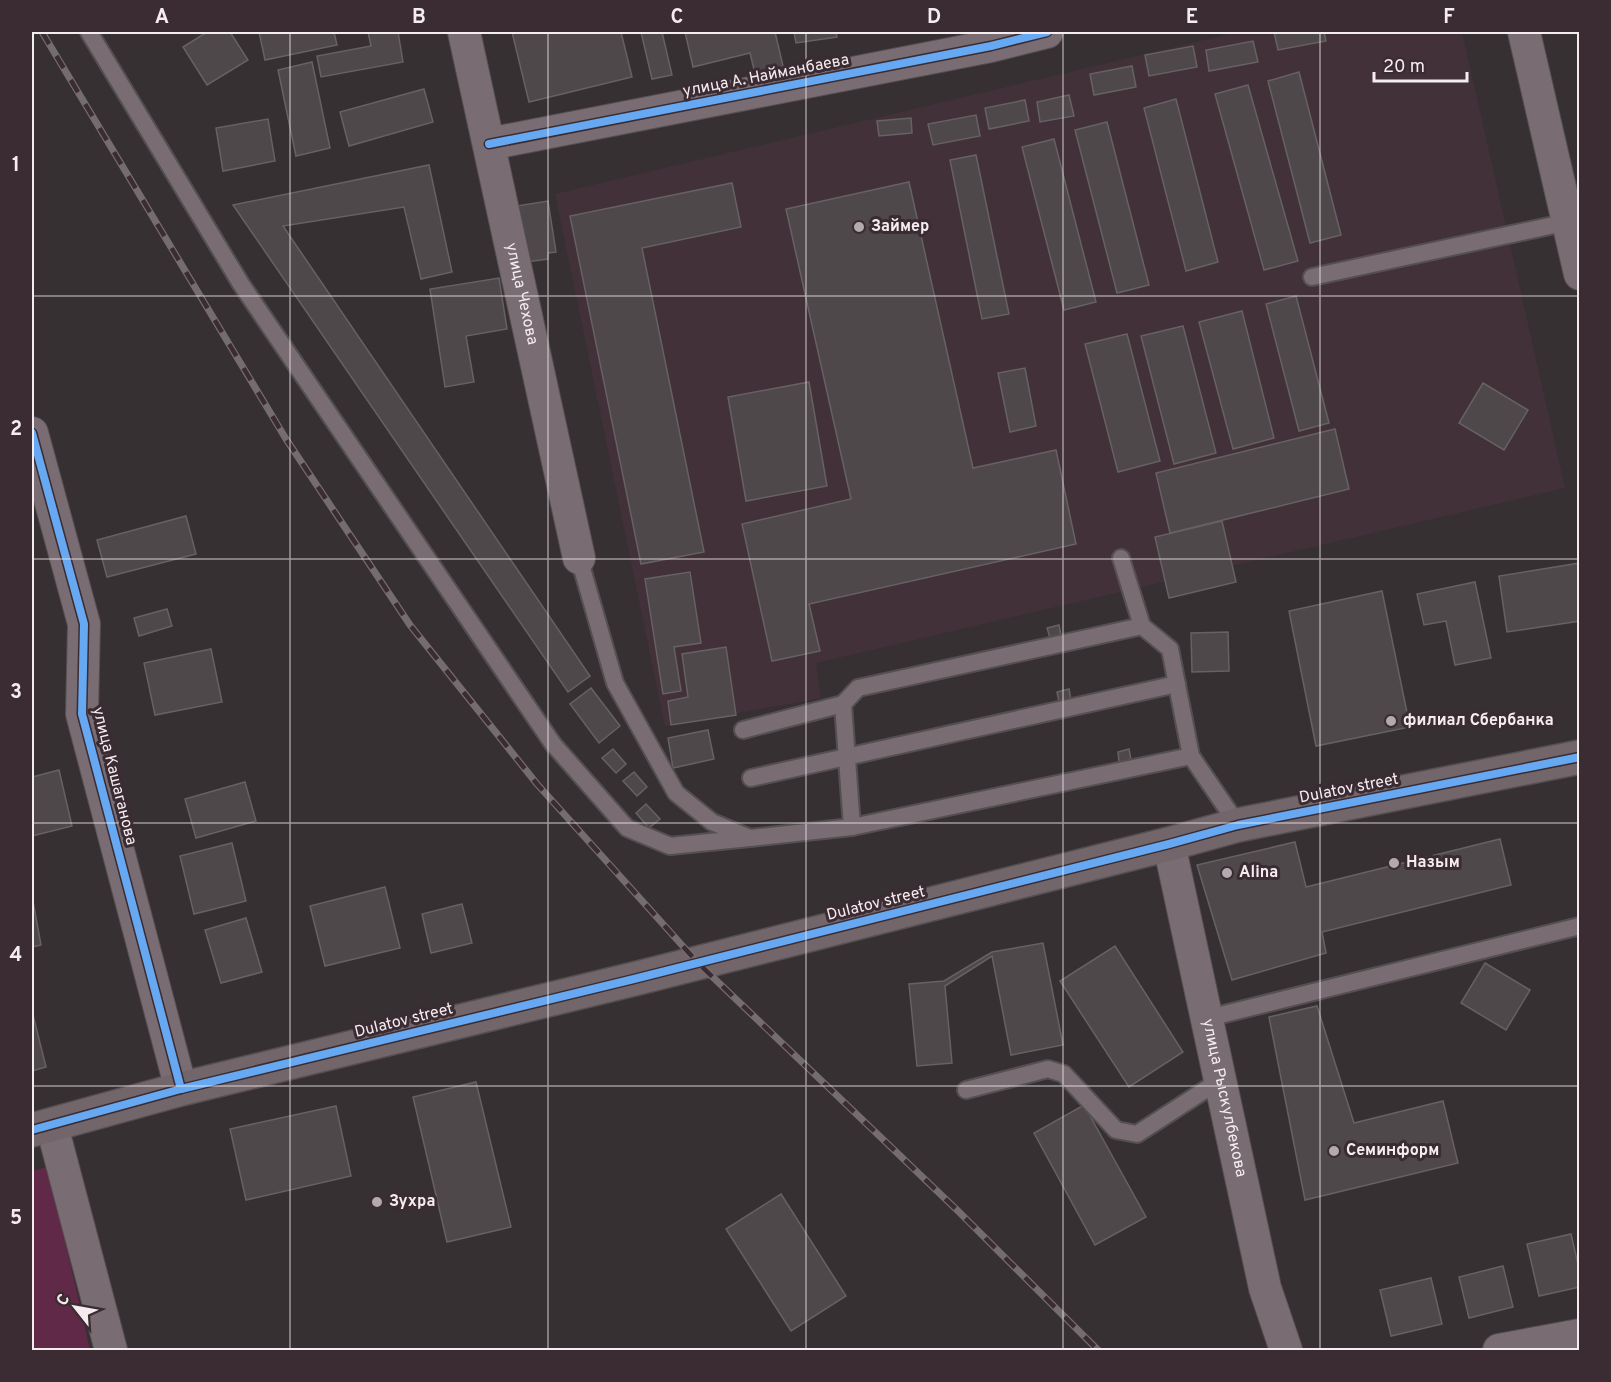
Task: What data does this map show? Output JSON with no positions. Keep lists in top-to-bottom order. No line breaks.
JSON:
{"streets":{"street":["улица А. Найманбаева","улица Чехова","улица Кашаганова","Dulatov street","улица Рыскулбекова"]},"crossings":[["улица А. Найманбаева","улица Чехова"],["улица Кашаганова","Dulatov street"],["Dulatov street","улица Рыскулбекова"]],"places":["Займер","филиал Сбербанка","Назым","Alina","Семинформ","Зухра"],"scale_bar":"20 m","north":"top left","grid":{"columns":["A","B","C","D","E","F"],"rows":["1","2","3","4","5"]}}
